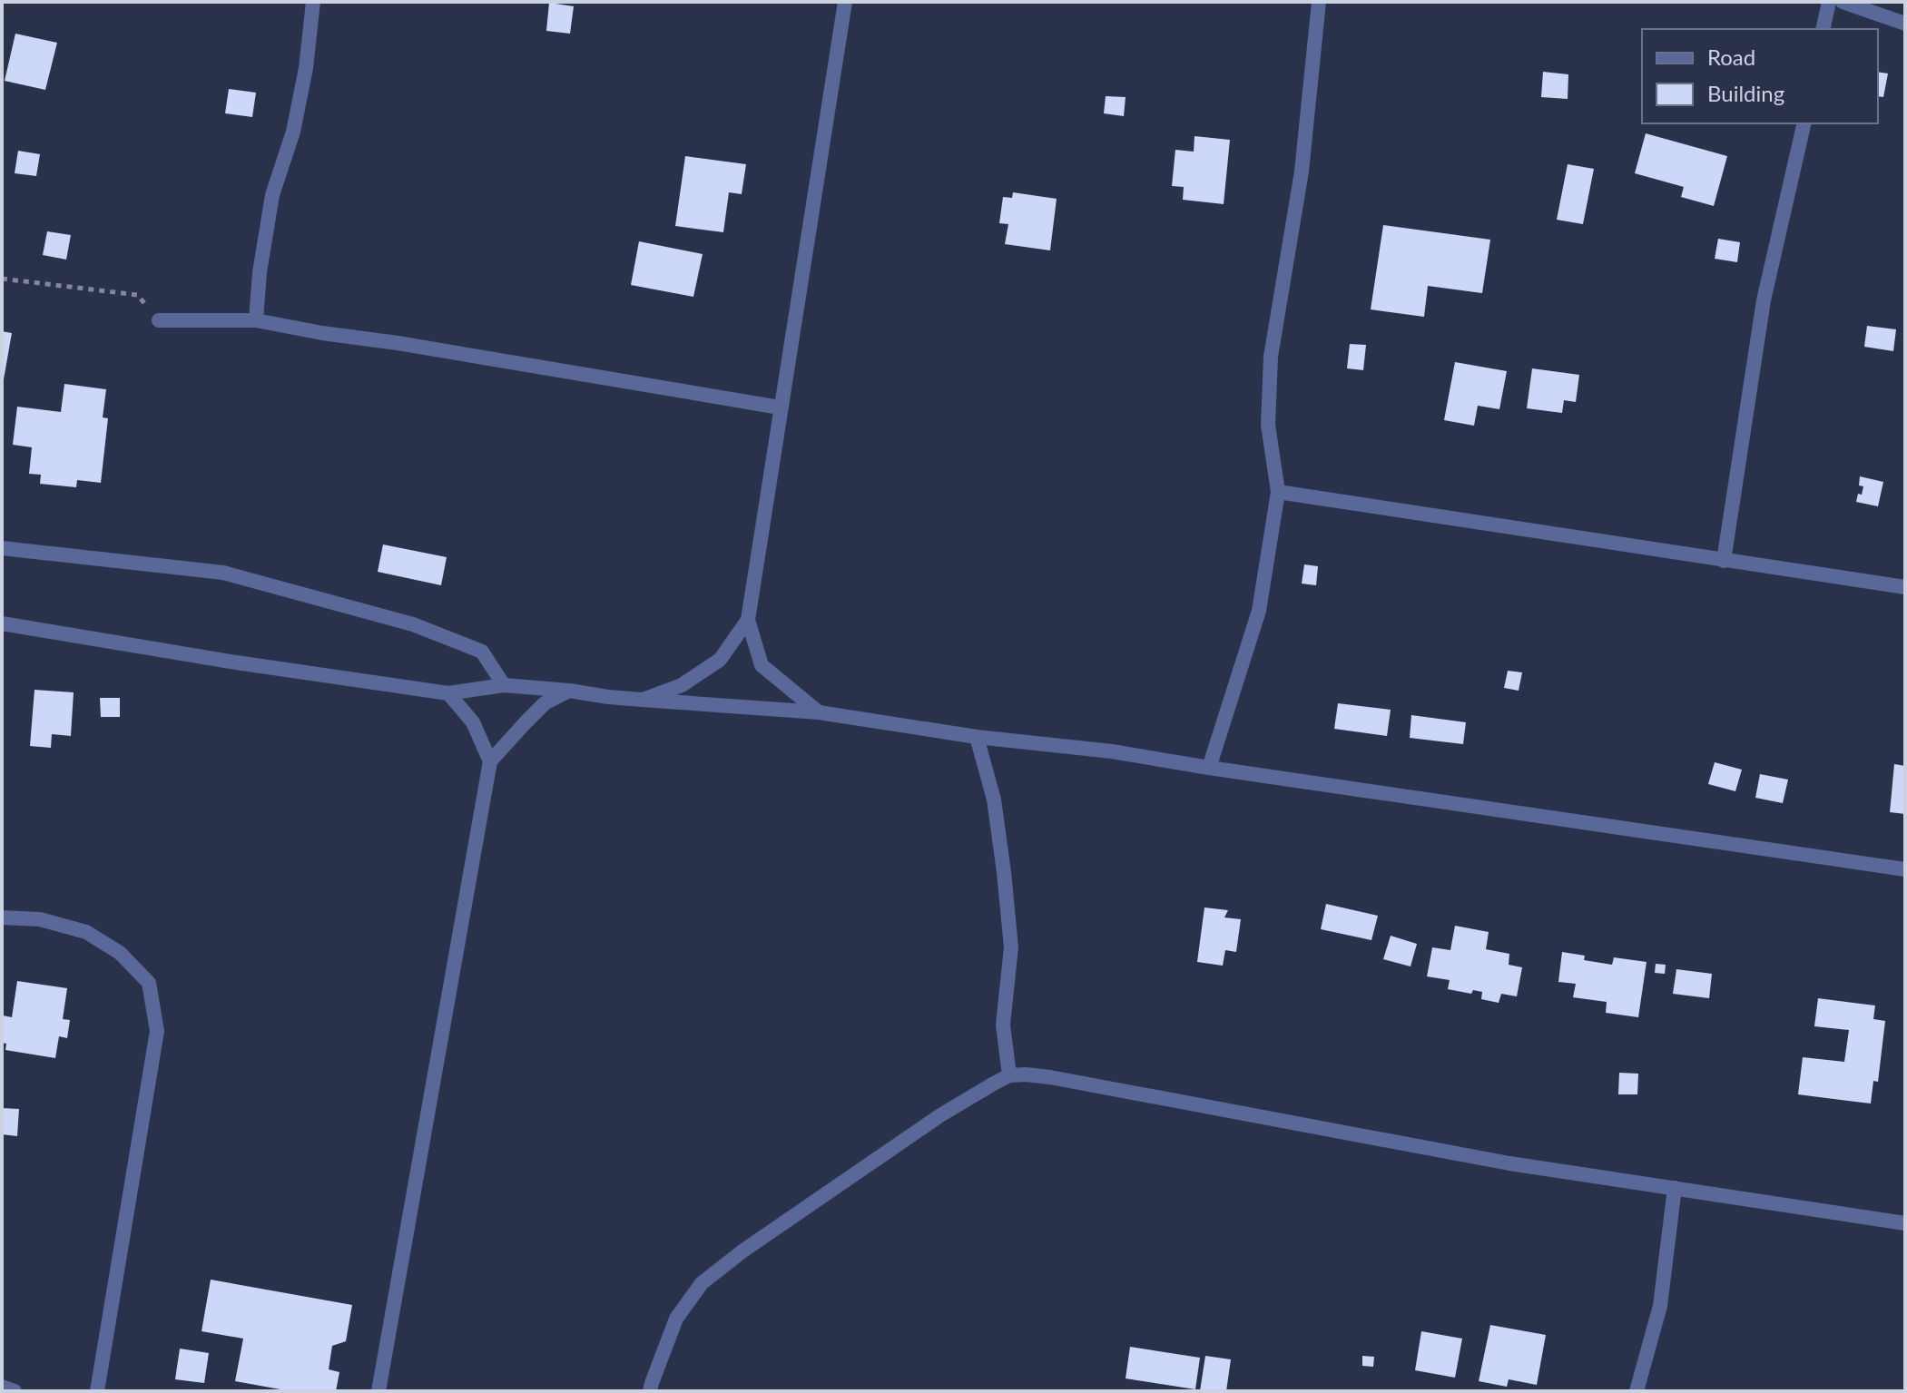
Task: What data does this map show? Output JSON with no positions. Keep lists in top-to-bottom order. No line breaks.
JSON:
{"legend":["Road","Building"]}
